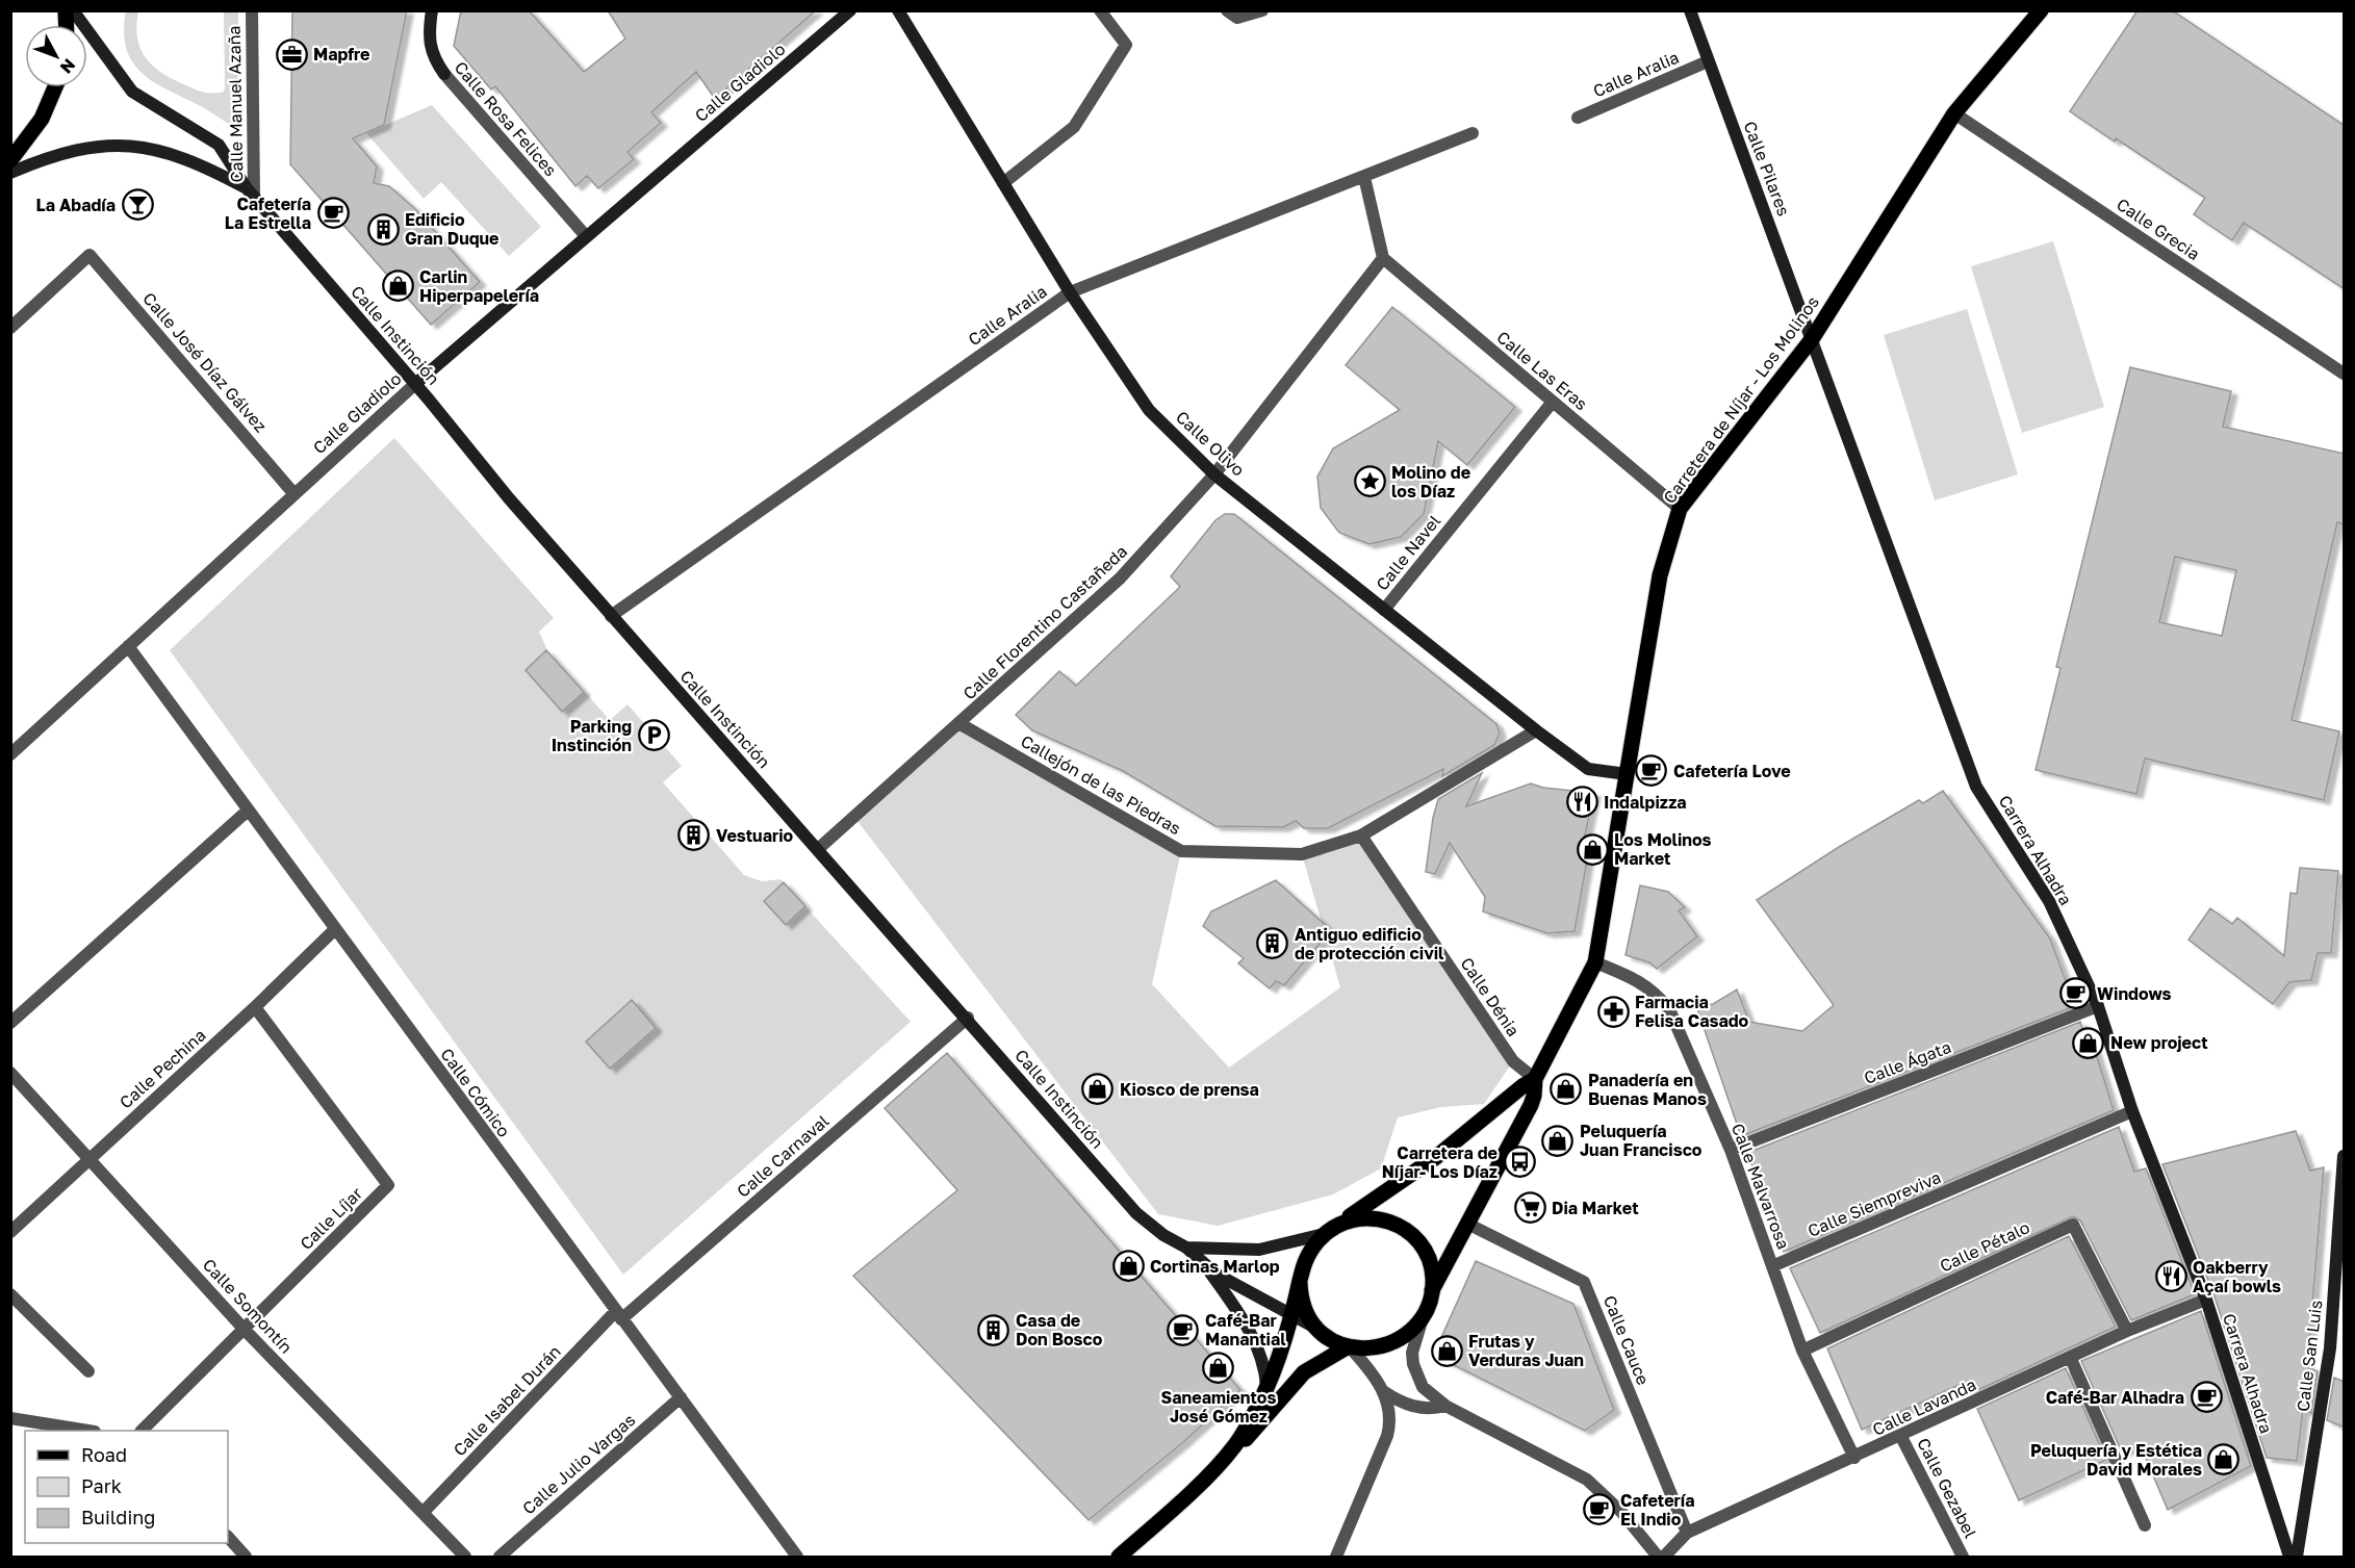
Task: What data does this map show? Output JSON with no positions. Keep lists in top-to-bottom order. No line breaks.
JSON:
{"streets":{"main road":["Carretera de Níjar - Los Molinos"],"street":["Calle Aralia","Calle Gladiolo","Calle Manuel Azaña","Calle Rosa Felices","Calle Pilares","Calle Grecia","Calle Instinción","Calle José Díaz Gálvez","Calle Las Eras","Calle Olivo","Calle Navel","Calle Florentino Castañeda","Callejón de las Piedras","Carrera Alhadra","Calle Dénia","Calle Ágata","Calle Pechina","Calle Cómico","Calle Carnaval","Calle Malvarrosa","Calle Siempreviva","Calle Líjar","Calle Pétalo","Calle Somontín","Calle Cauce","Calle San Luis","Calle Isabel Durán","Calle Lavanda","Calle Julio Vargas","Calle Gezabel"]},"crossings":[["Calle Aralia","Calle Pilares"],["Calle Aralia","Calle Instinción"],["Calle Aralia","Calle Olivo"],["Calle Gladiolo","Calle Rosa Felices"],["Calle Gladiolo","Calle Instinción"],["Calle Gladiolo","Calle José Díaz Gálvez"],["Calle Gladiolo","Calle Cómico"],["Calle Manuel Azaña","Calle Instinción"],["Calle Pilares","Carretera de Níjar - Los Molinos"],["Calle Pilares","Carrera Alhadra"],["Calle Grecia","Carretera de Níjar - Los Molinos"],["Calle Instinción","Calle Florentino Castañeda"],["Calle Instinción","Calle Carnaval"],["Calle Las Eras","Carretera de Níjar - Los Molinos"],["Calle Las Eras","Calle Navel"],["Calle Las Eras","Calle Florentino Castañeda"],["Carretera de Níjar - Los Molinos","Calle Olivo"],["Carretera de Níjar - Los Molinos","Carrera Alhadra"],["Carretera de Níjar - Los Molinos","Calle Dénia"],["Carretera de Níjar - Los Molinos","Calle Malvarrosa"],["Calle Olivo","Calle Navel"],["Calle Olivo","Calle Florentino Castañeda"],["Calle Olivo","Callejón de las Piedras"],["Calle Florentino Castañeda","Callejón de las Piedras"],["Callejón de las Piedras","Calle Dénia"],["Carrera Alhadra","Calle Ágata"],["Carrera Alhadra","Calle Siempreviva"],["Carrera Alhadra","Calle Lavanda"],["Calle Ágata","Calle Malvarrosa"],["Calle Pechina","Calle Cómico"],["Calle Pechina","Calle Líjar"],["Calle Pechina","Calle Somontín"],["Calle Cómico","Calle Carnaval"],["Calle Cómico","Calle Isabel Durán"],["Calle Cómico","Calle Julio Vargas"],["Calle Carnaval","Calle Isabel Durán"],["Calle Malvarrosa","Calle Siempreviva"],["Calle Malvarrosa","Calle Pétalo"],["Calle Malvarrosa","Calle Lavanda"],["Calle Líjar","Calle Somontín"],["Calle Pétalo","Calle Lavanda"],["Calle Somontín","Calle Isabel Durán"],["Calle Cauce","Calle Lavanda"],["Calle Lavanda","Calle Gezabel"]],"places":{"office":["Mapfre"],"bar":["La Abadía"],"cafe":["Cafetería La Estrella","Cafetería Love","Windows","Café-Bar Manantial","Café-Bar Alhadra","Cafetería El Indio"],"building":["Edificio Gran Duque","Vestuario","Antiguo edificio de protección civil","Casa de Don Bosco"],"shop":["Carlin Hiperpapelería","Los Molinos Market","New project","Kiosco de prensa","Panadería en Buenas Manos","Peluquería Juan Francisco","Cortinas Marlop","Frutas y Verduras Juan","Saneamientos José Gómez","Peluquería y Estética David Morales"],"place":["Molino de los Díaz"],"parking":["Parking Instinción"],"restaurant":["Indalpizza","Oakberry Açaí bowls"],"pharmacy":["Farmacia Felisa Casado"],"bus stop":["Carretera de Níjar- Los Díaz"],"supermarket":["Dia Market"]},"legend":["Road","Park","Building"],"north":"bottom right"}
